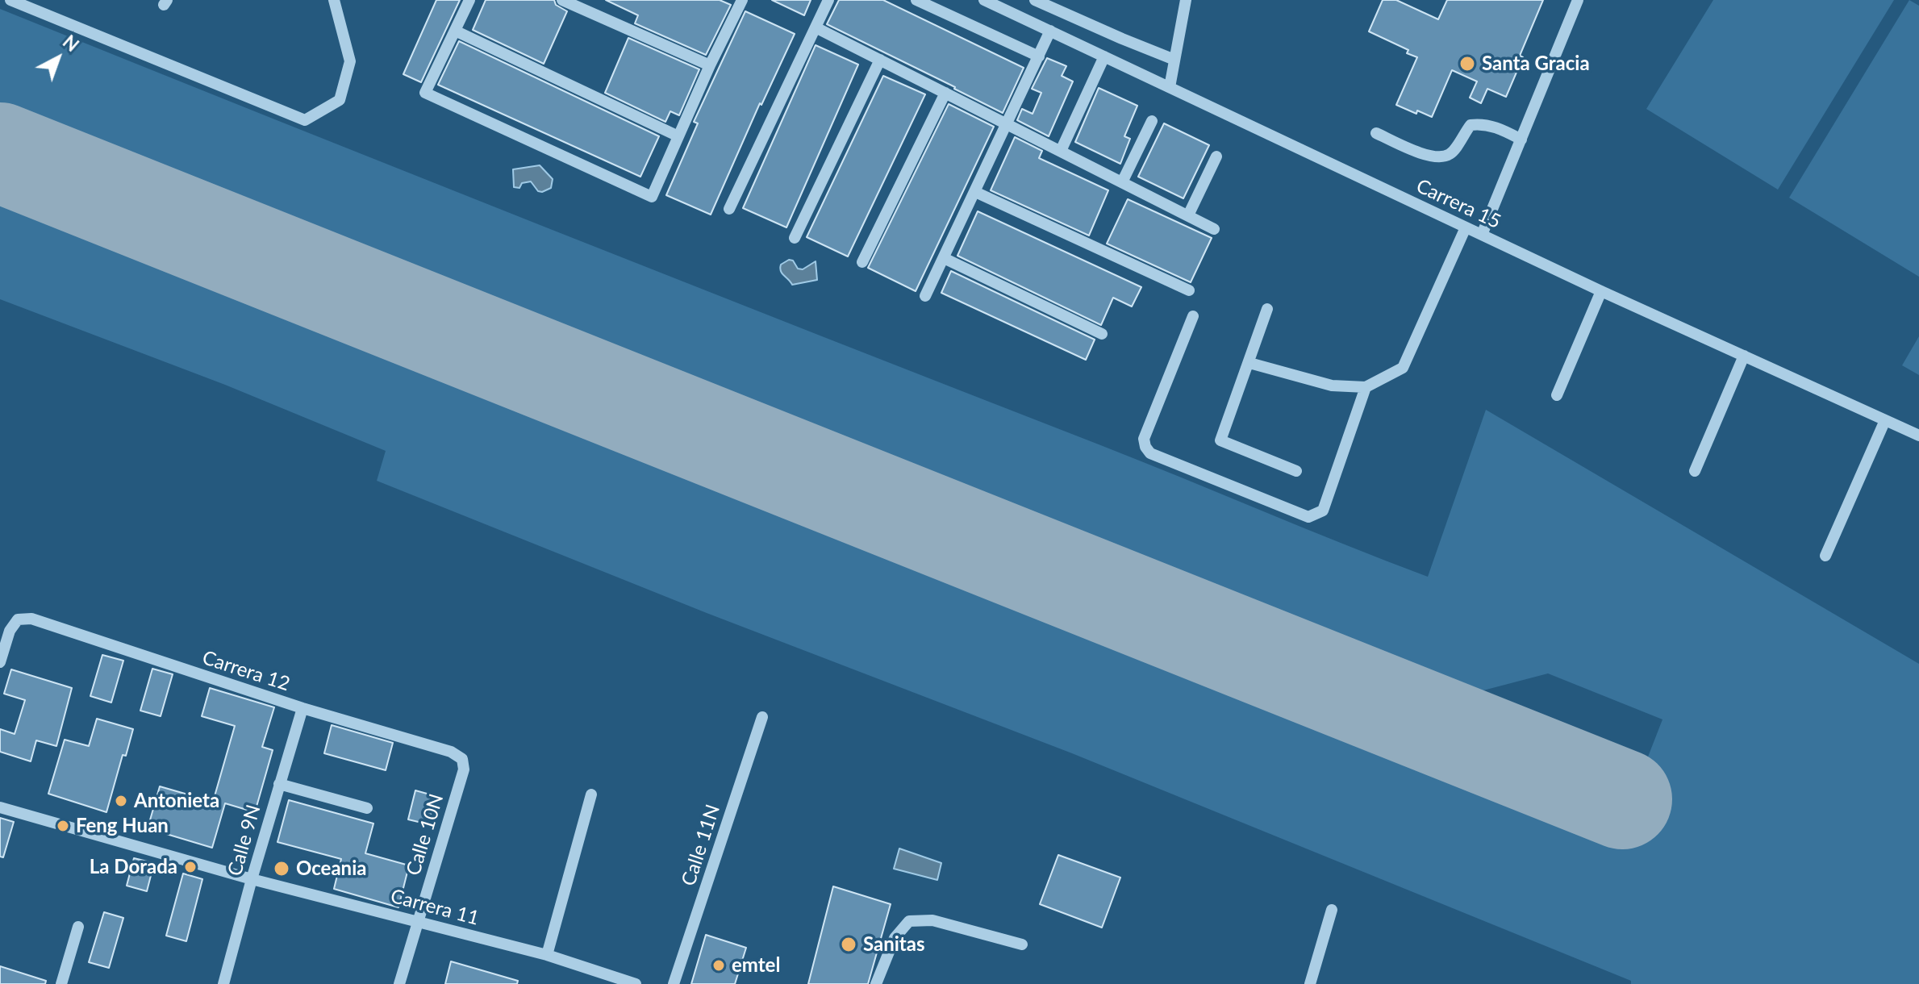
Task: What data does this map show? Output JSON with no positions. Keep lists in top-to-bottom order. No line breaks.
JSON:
{"streets":{"street":["Carrera 15","Carrera 12","Calle 10N","Calle 9N","Calle 11N","Carrera 11"]},"crossings":[["Carrera 12","Calle 10N"],["Carrera 12","Calle 9N"],["Calle 10N","Carrera 11"],["Calle 9N","Carrera 11"]],"places":["Santa Gracia","Antonieta","Feng Huan","La Dorada","Oceania","Sanitas","emtel"],"north":"top right"}
